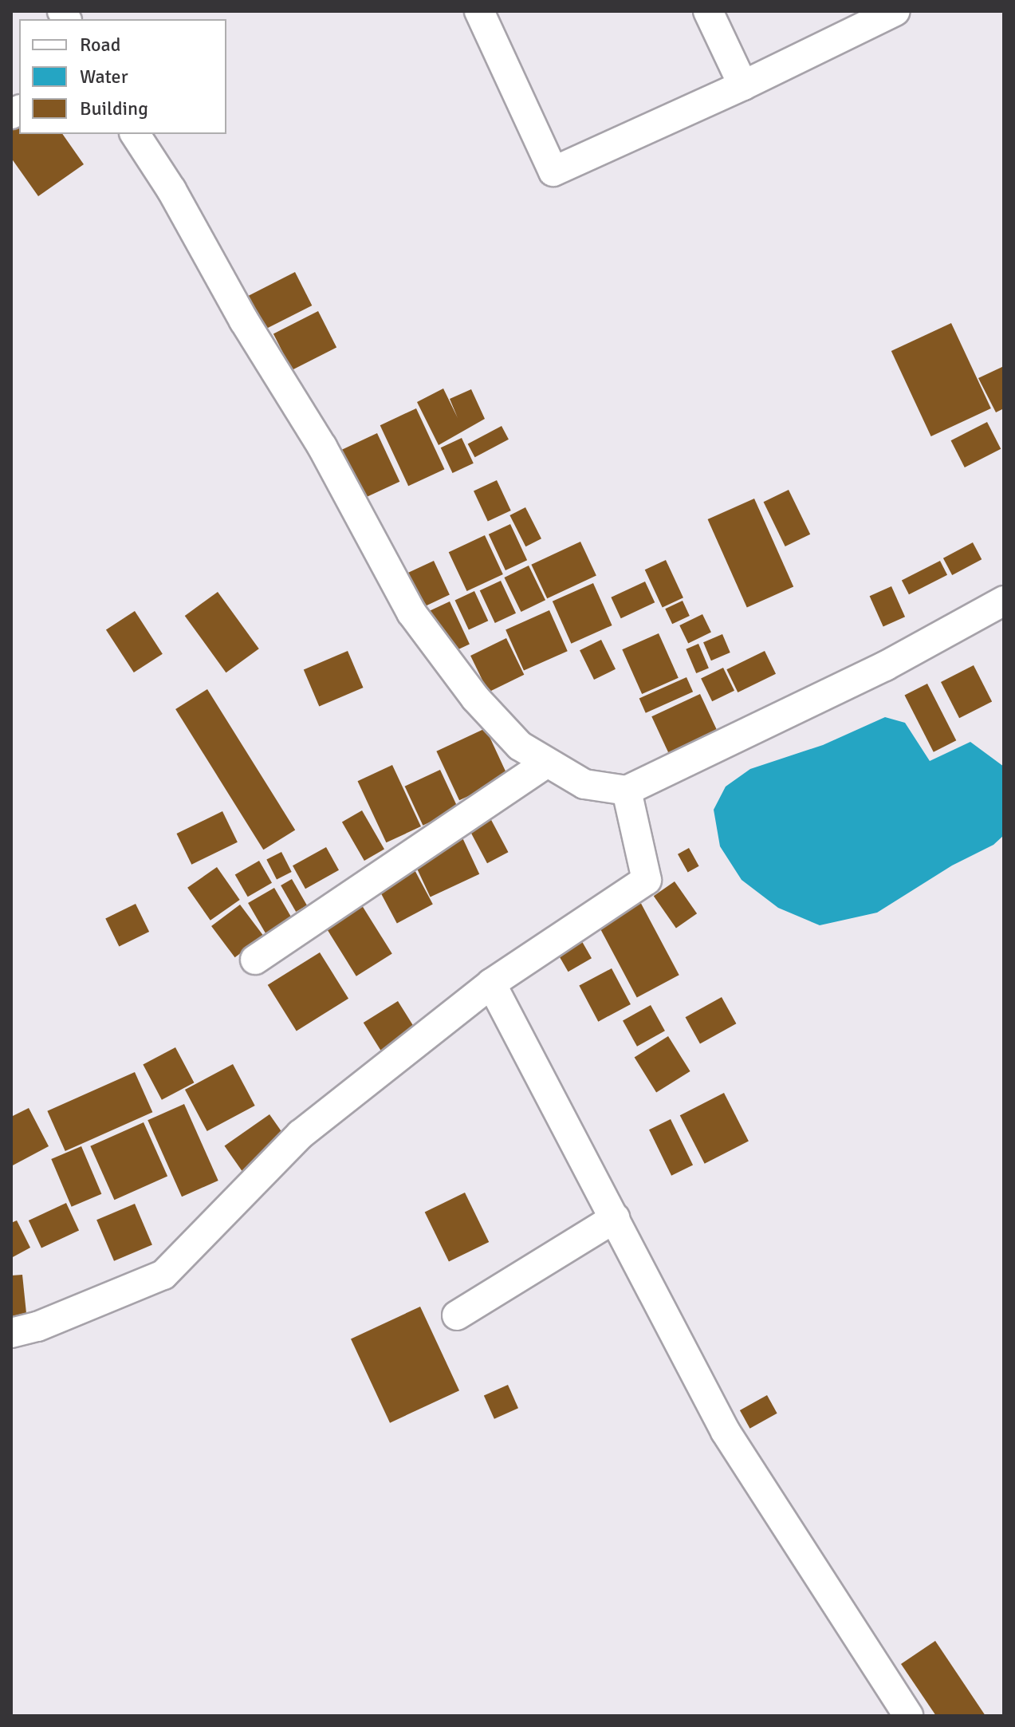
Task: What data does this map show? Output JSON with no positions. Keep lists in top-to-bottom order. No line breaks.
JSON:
{"legend":["Road","Water","Building"]}
